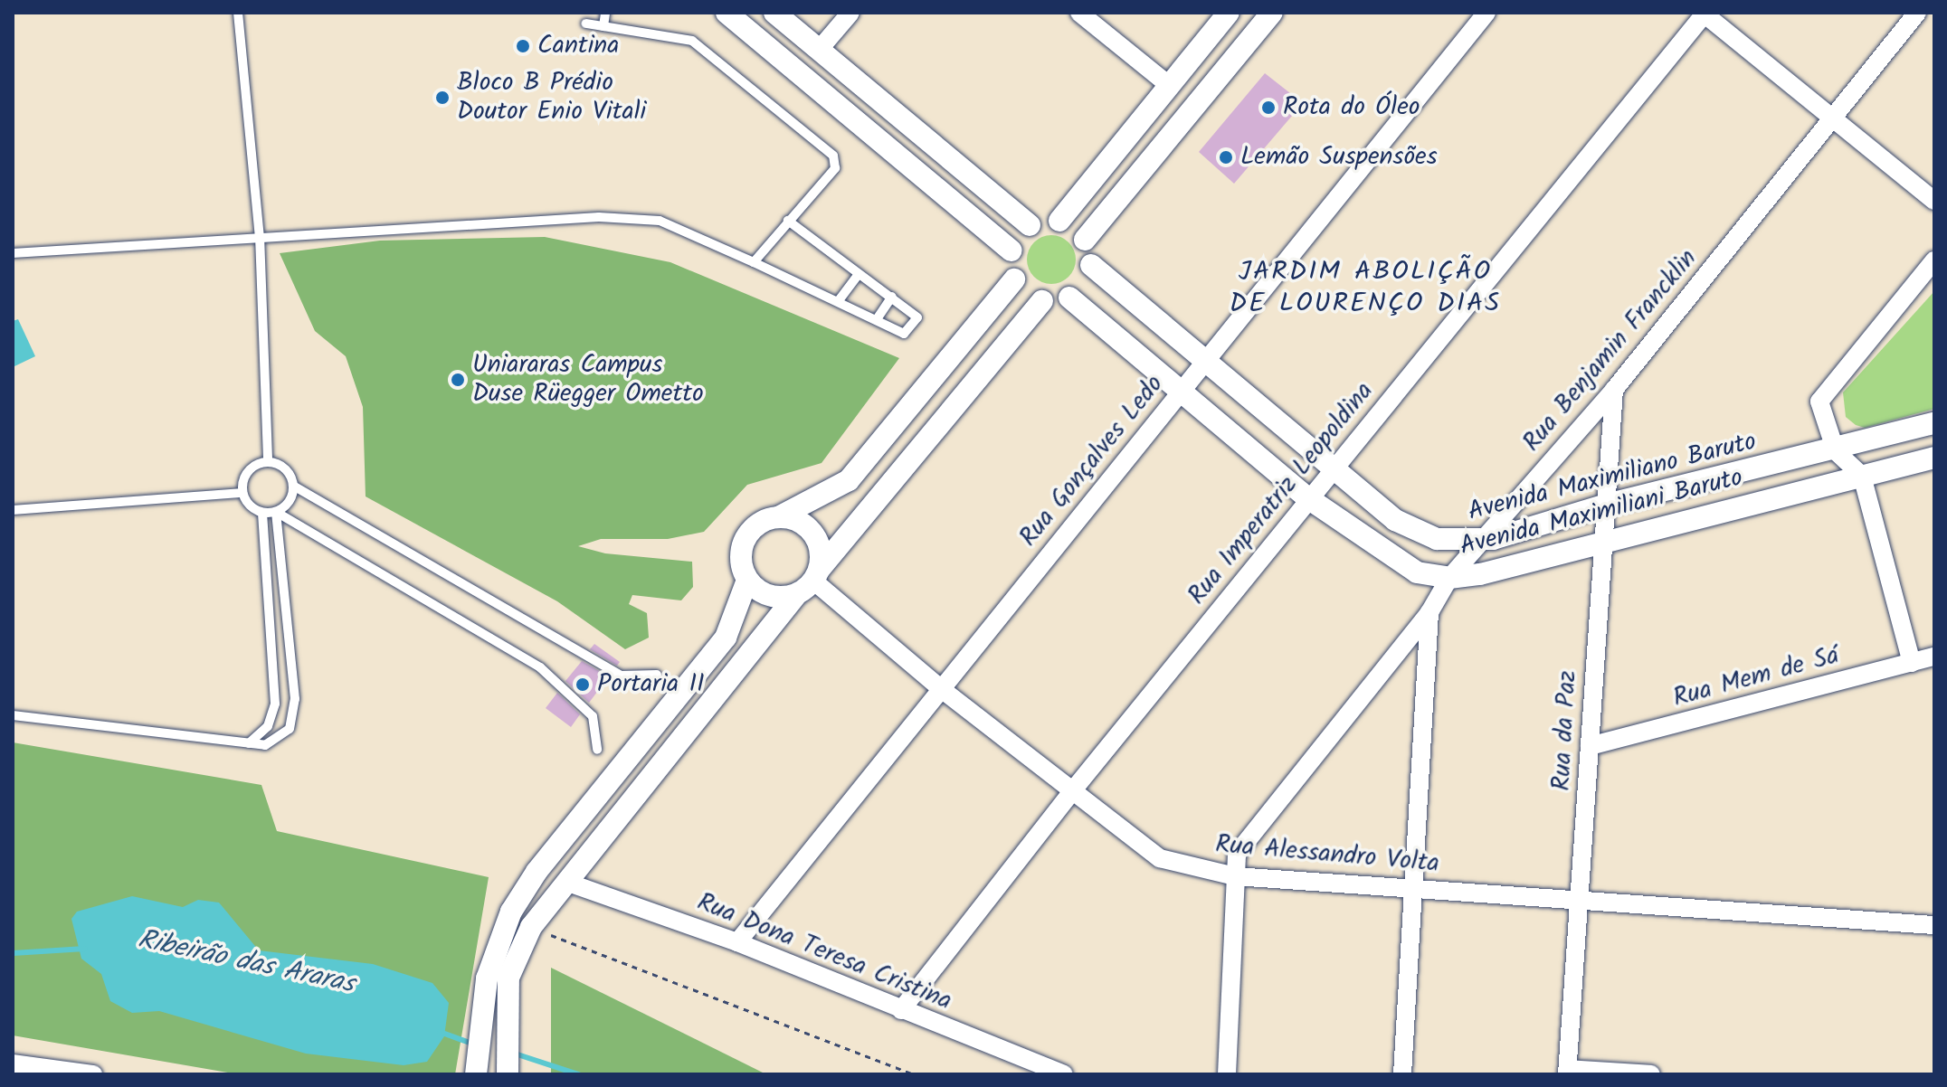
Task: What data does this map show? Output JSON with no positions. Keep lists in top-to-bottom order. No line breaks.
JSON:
{"streets":{"street":["Rua Benjamin Francklin","Rua Gonçalves Ledo","Avenida Maximiliano Baruto","Rua Imperatriz Leopoldina","Avenida Maximiliani Baruto","Rua Mem de Sá","Rua da Paz","Rua Alessandro Volta","Rua Dona Teresa Cristina"]},"crossings":[["Rua Benjamin Francklin","Avenida Maximiliano Baruto"],["Rua Benjamin Francklin","Avenida Maximiliani Baruto"],["Rua Benjamin Francklin","Rua da Paz"],["Rua Benjamin Francklin","Rua Alessandro Volta"],["Rua Gonçalves Ledo","Avenida Maximiliano Baruto"],["Rua Gonçalves Ledo","Avenida Maximiliani Baruto"],["Rua Gonçalves Ledo","Rua Alessandro Volta"],["Rua Gonçalves Ledo","Rua Dona Teresa Cristina"],["Avenida Maximiliano Baruto","Rua Imperatriz Leopoldina"],["Avenida Maximiliano Baruto","Avenida Maximiliani Baruto"],["Avenida Maximiliano Baruto","Rua da Paz"],["Rua Imperatriz Leopoldina","Avenida Maximiliani Baruto"],["Rua Imperatriz Leopoldina","Rua Alessandro Volta"],["Rua Imperatriz Leopoldina","Rua Dona Teresa Cristina"],["Avenida Maximiliani Baruto","Rua da Paz"],["Rua Mem de Sá","Rua da Paz"],["Rua da Paz","Rua Alessandro Volta"]],"districts":["JARDIM ABOLIÇÃO DE LOURENÇO DIAS"],"water":["Ribeirão das Araras"],"places":["Cantina","Bloco B Prédio Doutor Enio Vitali","Rota do Óleo","Lemão Suspensões","Uniararas Campus Duse Rüegger Ometto","Portaria II"]}
